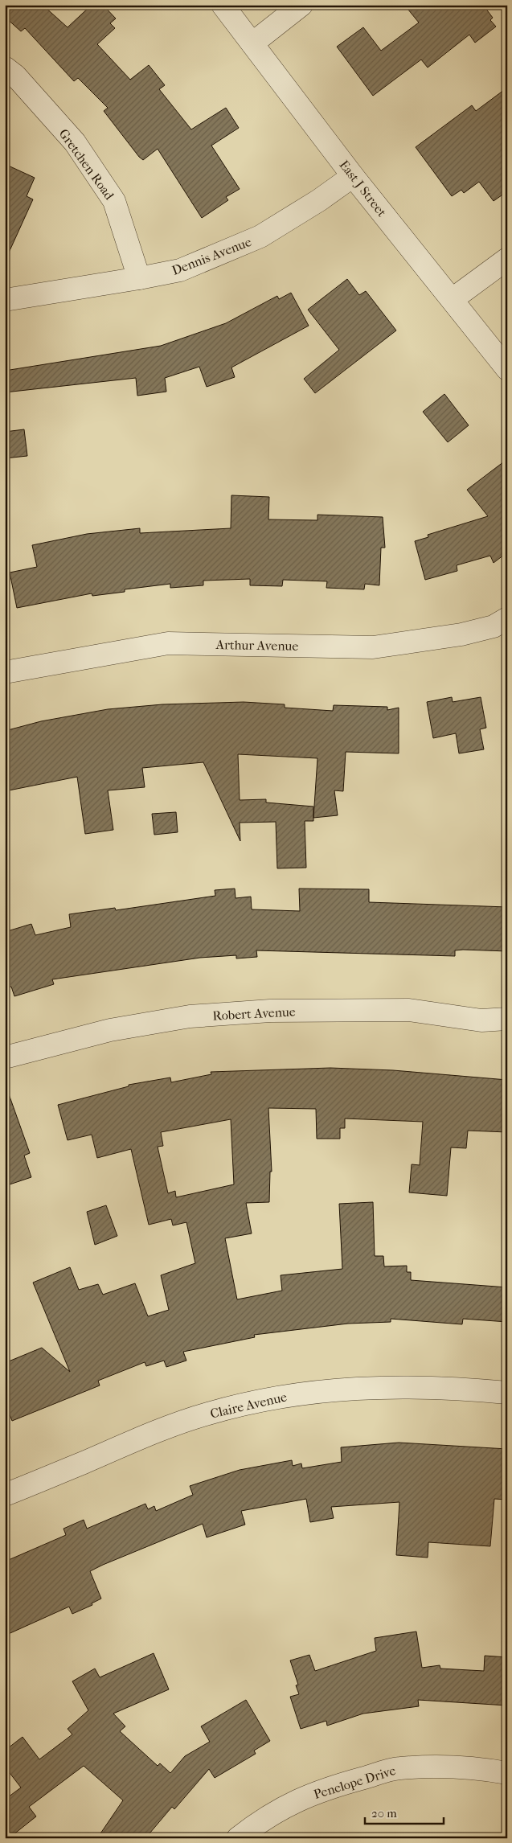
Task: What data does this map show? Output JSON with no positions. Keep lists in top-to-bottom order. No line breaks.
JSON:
{"streets":{"street":["Gretchen Road","East J Street","Dennis Avenue","Arthur Avenue","Robert Avenue","Claire Avenue","Penelope Drive"]},"crossings":[["Gretchen Road","Dennis Avenue"],["East J Street","Dennis Avenue"]],"scale_bar":"20 m"}
